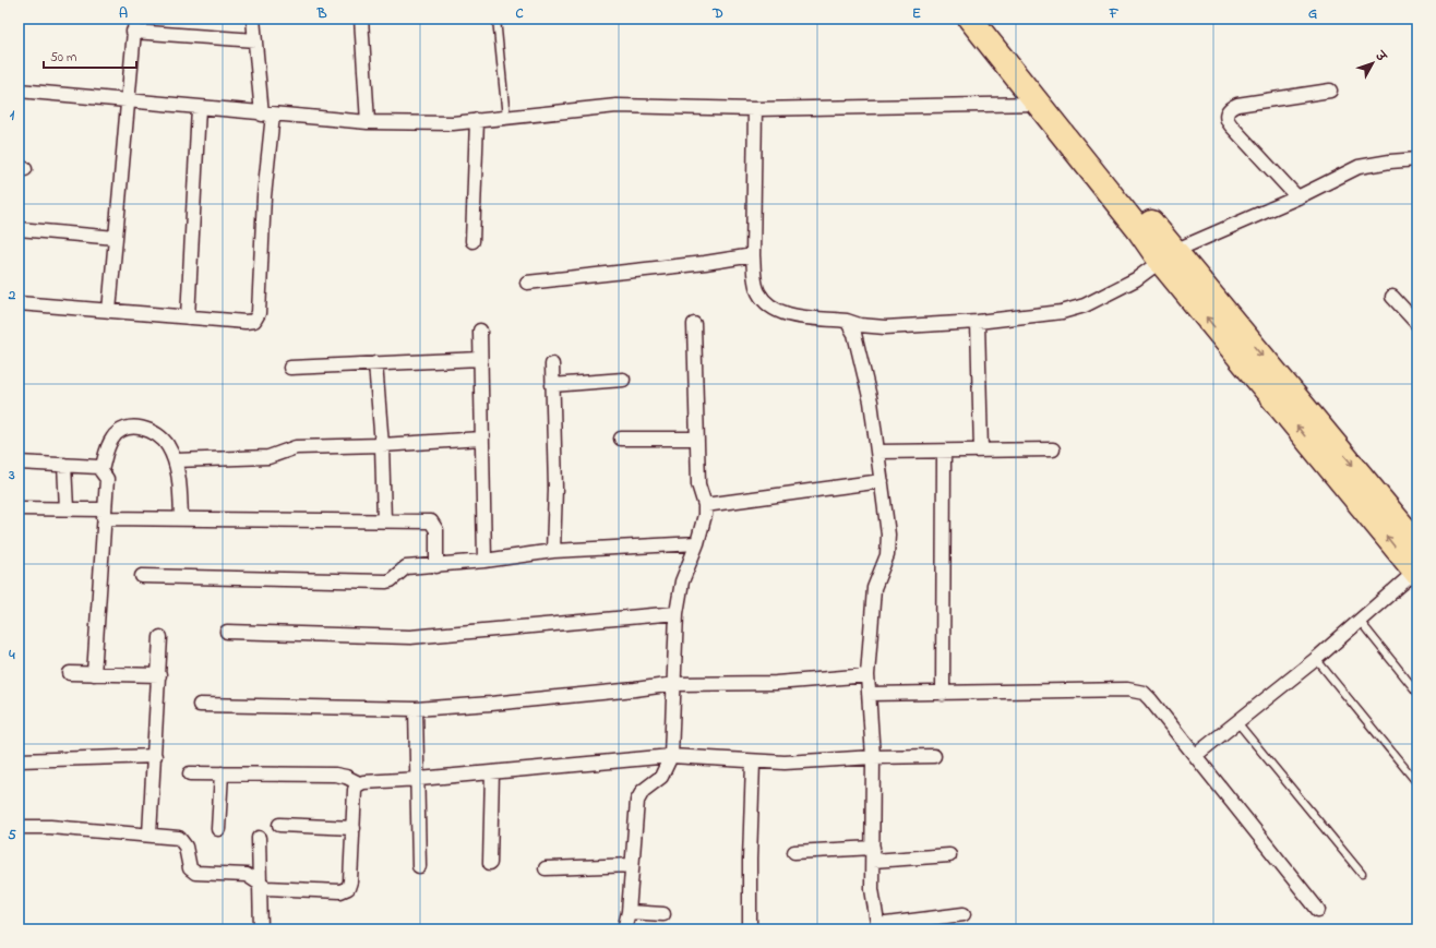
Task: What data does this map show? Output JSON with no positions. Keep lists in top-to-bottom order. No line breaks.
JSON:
{"scale_bar":"50 m","north":"top right","grid":{"columns":["A","B","C","D","E","F","G"],"rows":["1","2","3","4","5"]}}
